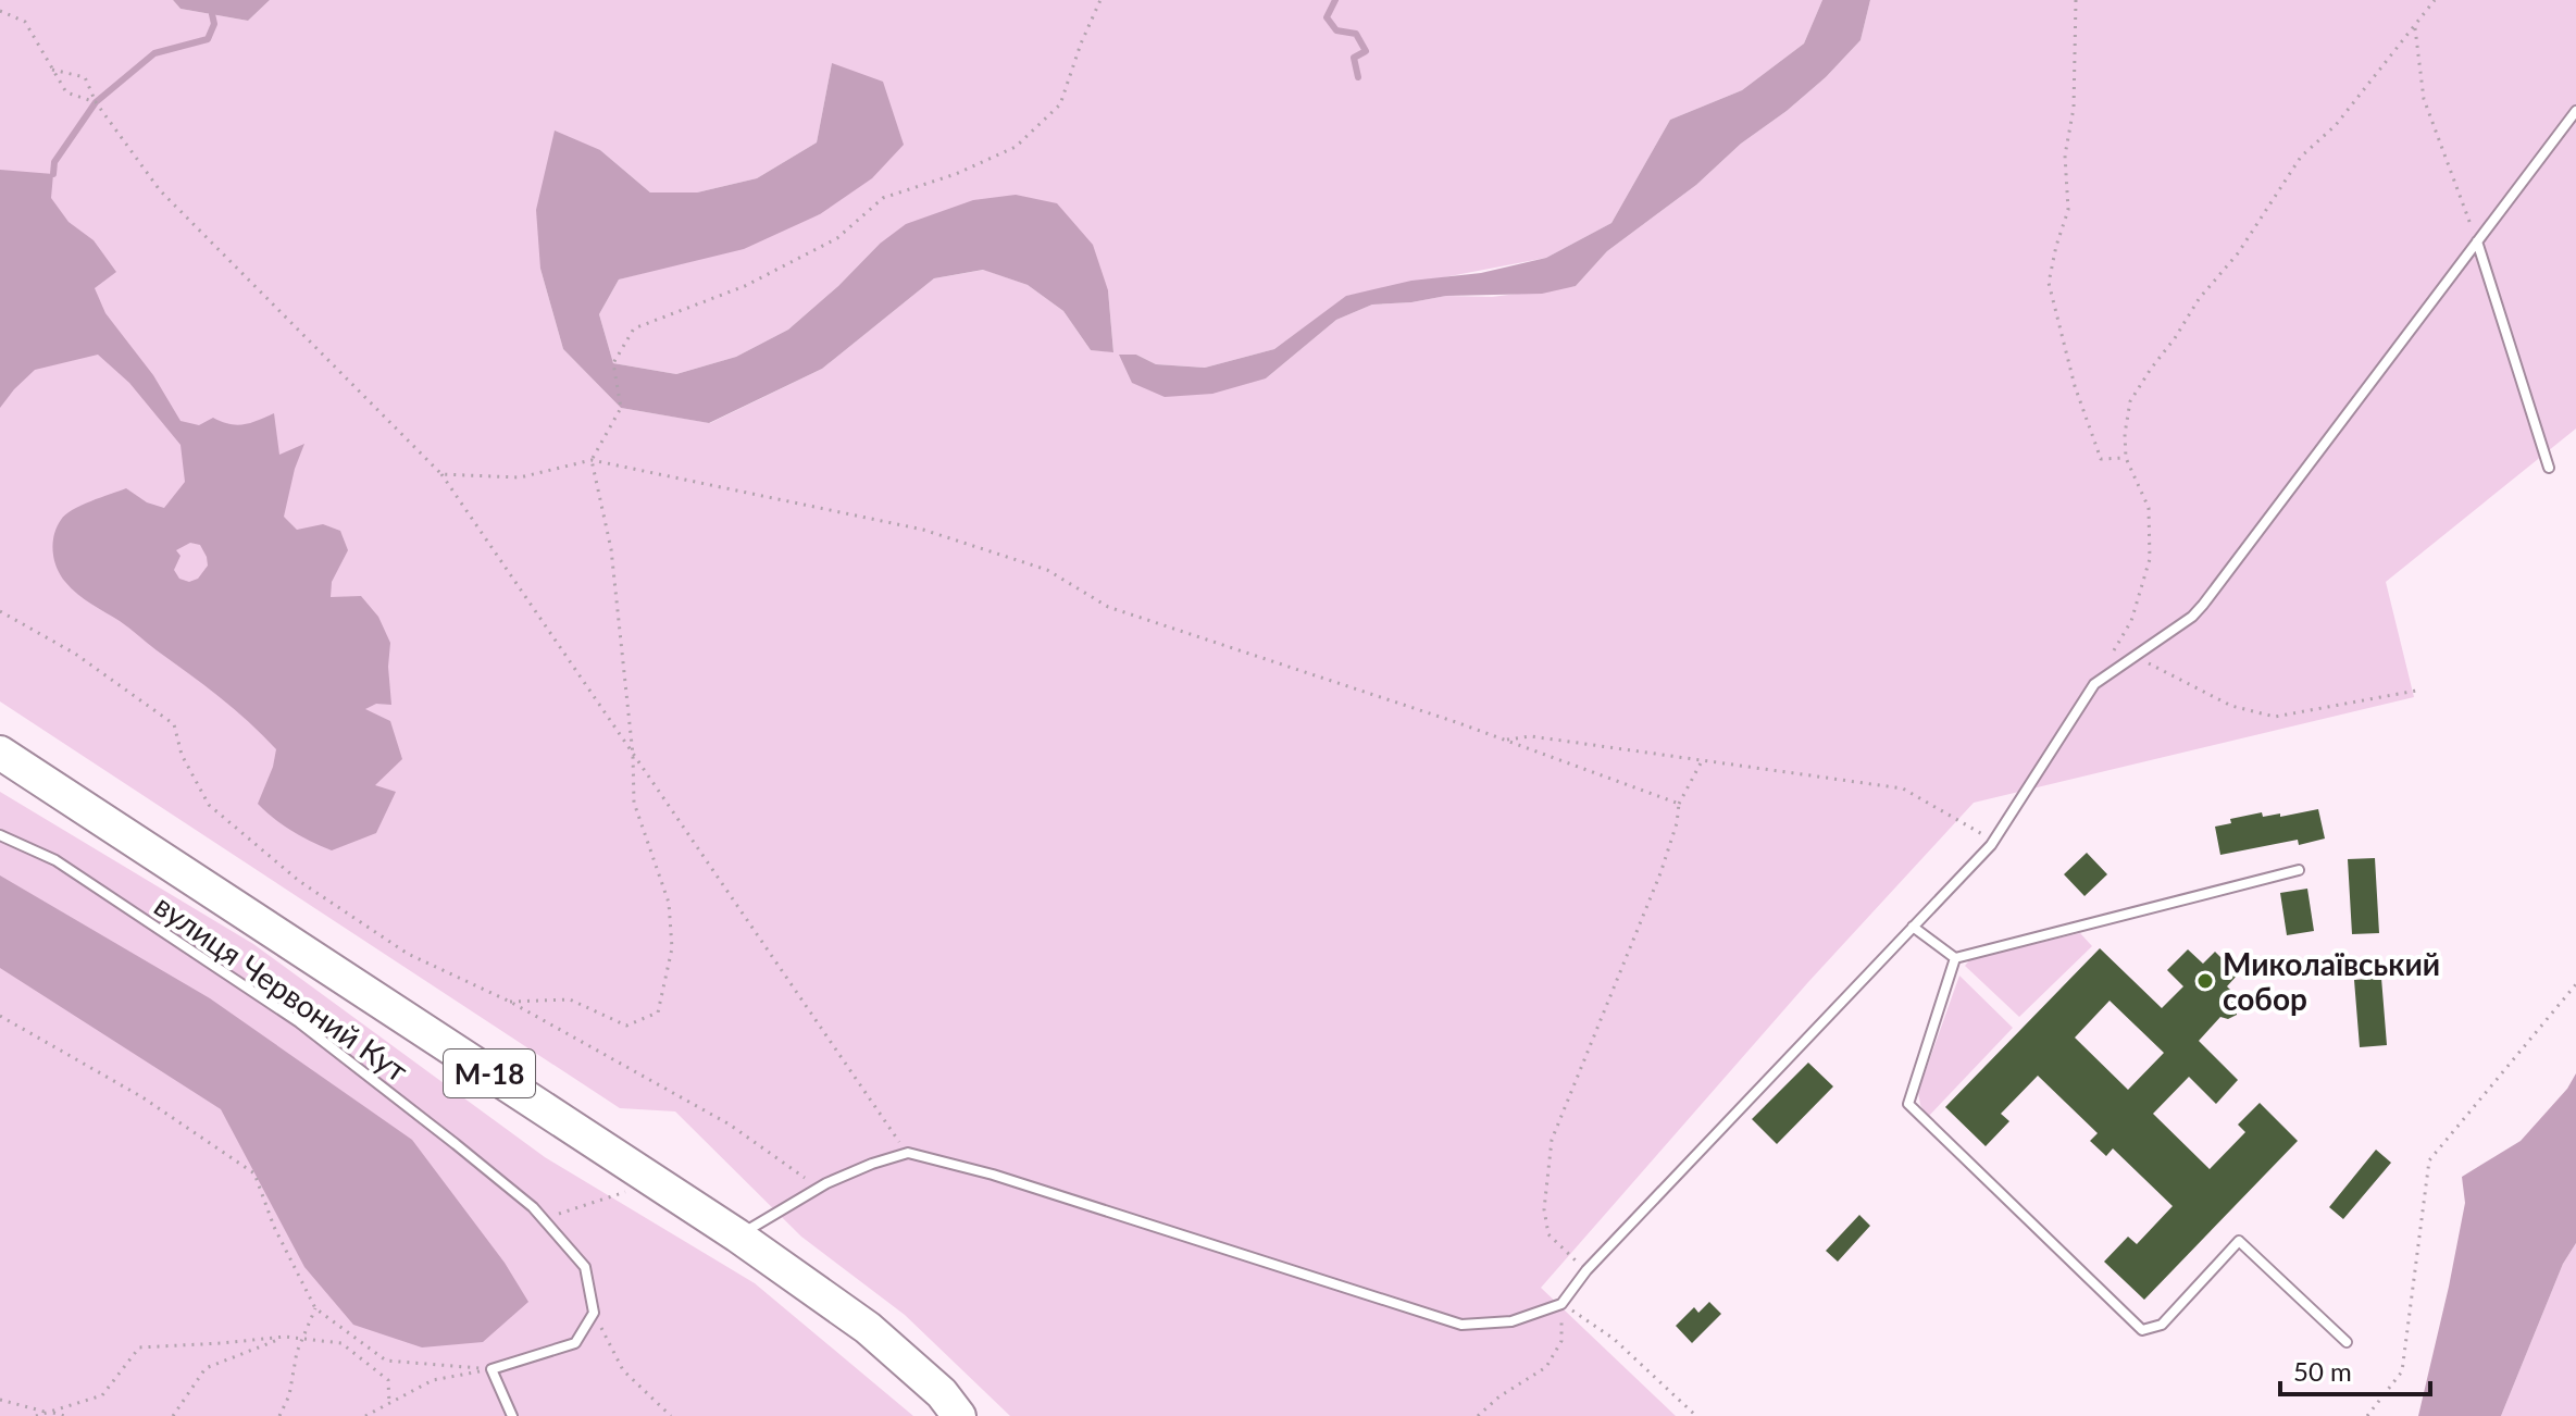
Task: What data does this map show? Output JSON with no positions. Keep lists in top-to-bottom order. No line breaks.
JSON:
{"streets":{"highway":["М-18"],"lane":["вулиця Червоний Кут"]},"places":["Миколаївський собор"],"scale_bar":"50 m"}
